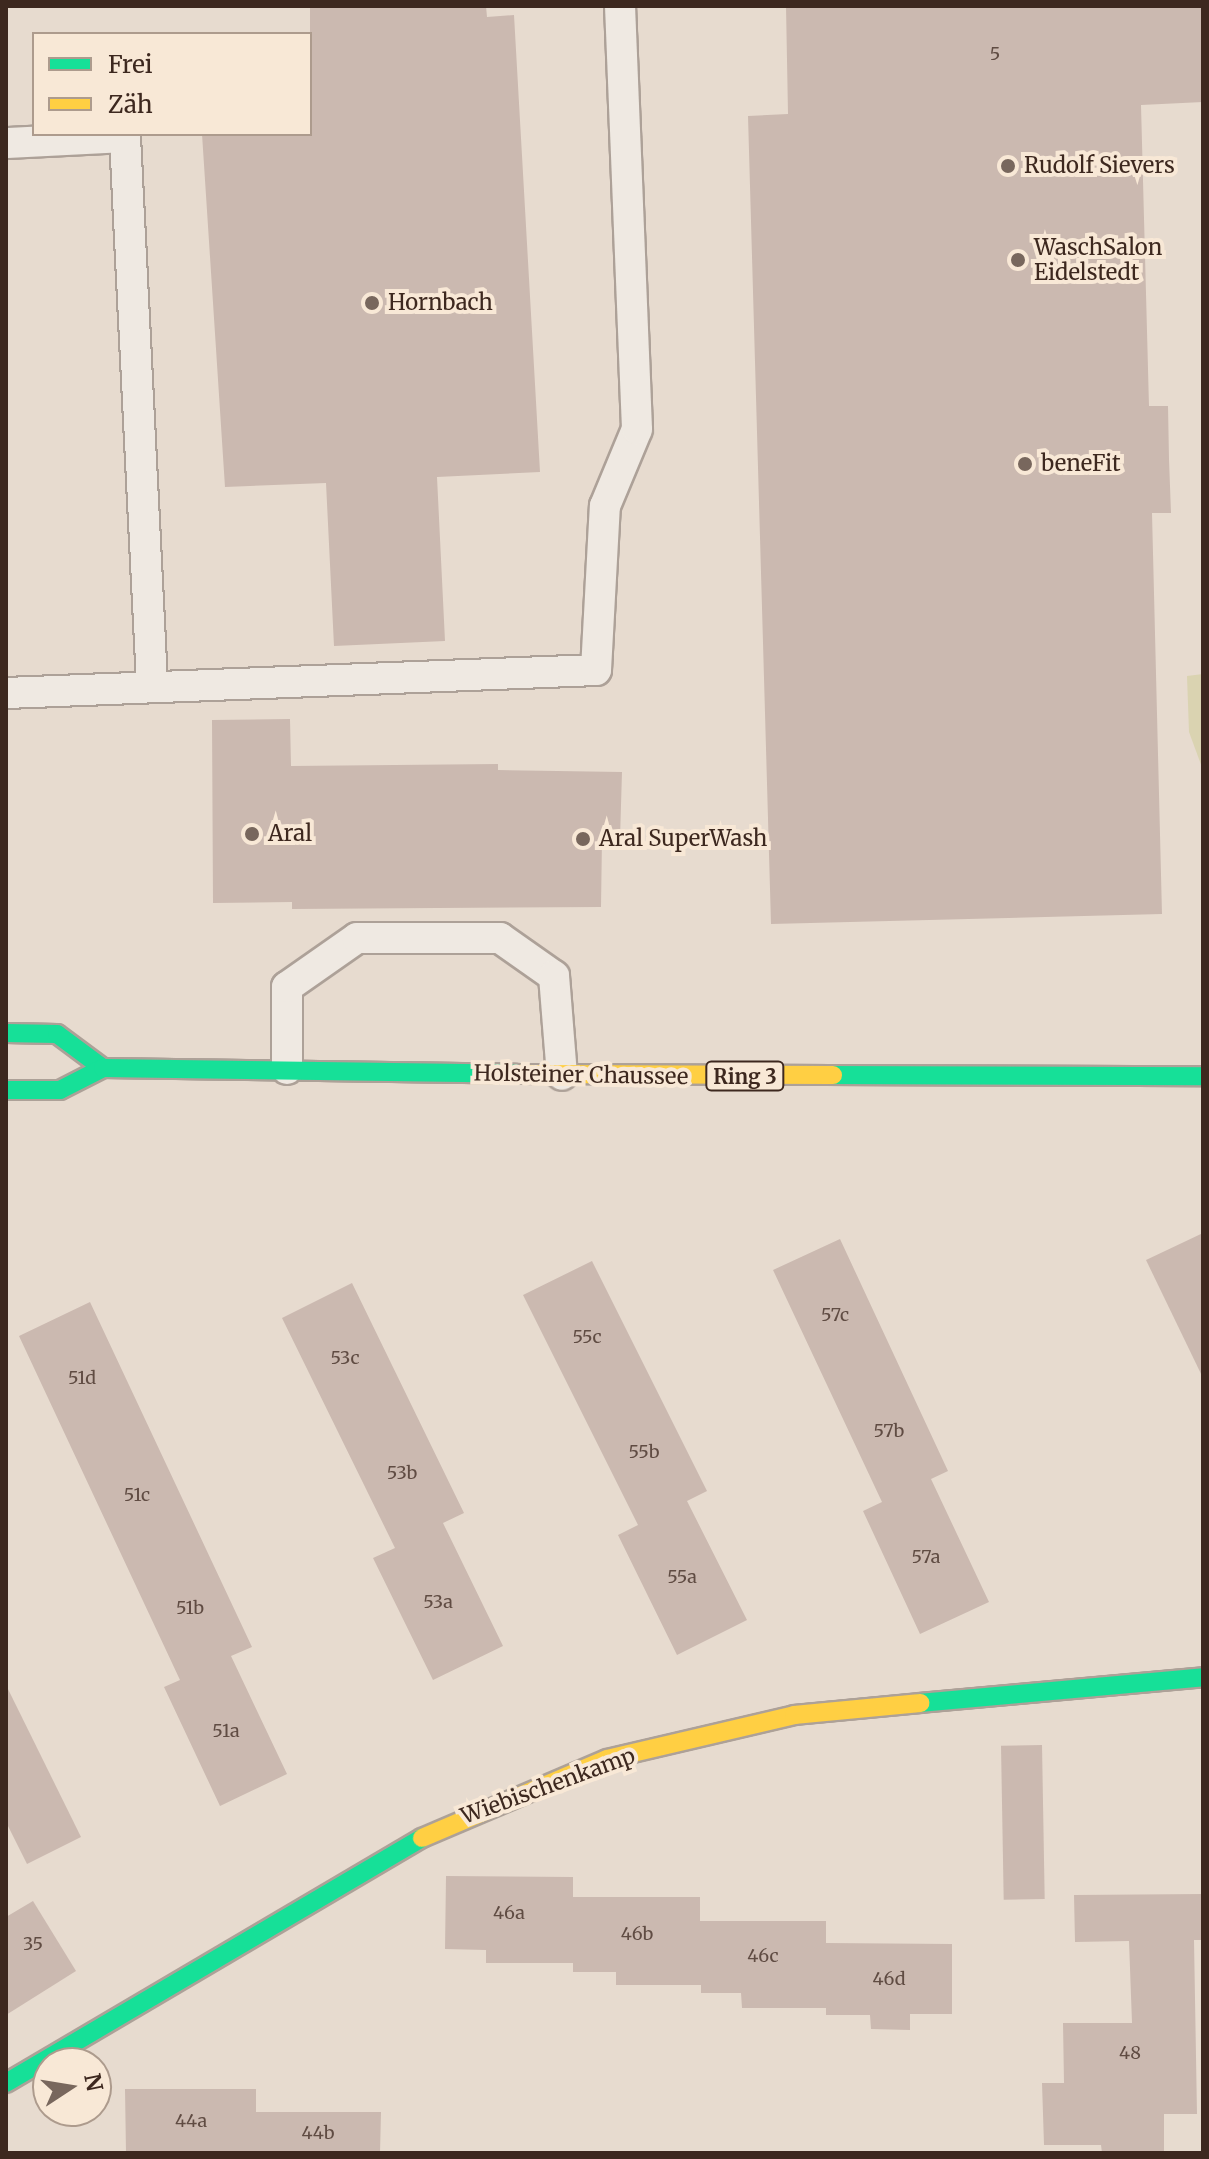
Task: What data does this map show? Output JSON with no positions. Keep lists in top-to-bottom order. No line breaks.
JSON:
{"streets":{"main road":["Holsteiner Chaussee","Ring 3","Wiebischenkamp"]},"places":["Rudolf Sievers","WaschSalon Eidelstedt","Hornbach","beneFit","Aral","Aral SuperWash"],"house_numbers":["5","57c","55c","53c","51d","57b","55b","53b","51c","57a","55a","53a","51b","51a","46a","46b","35","46c","46d","48","44a","44b"],"legend":["Frei","Zäh"],"north":"right"}
